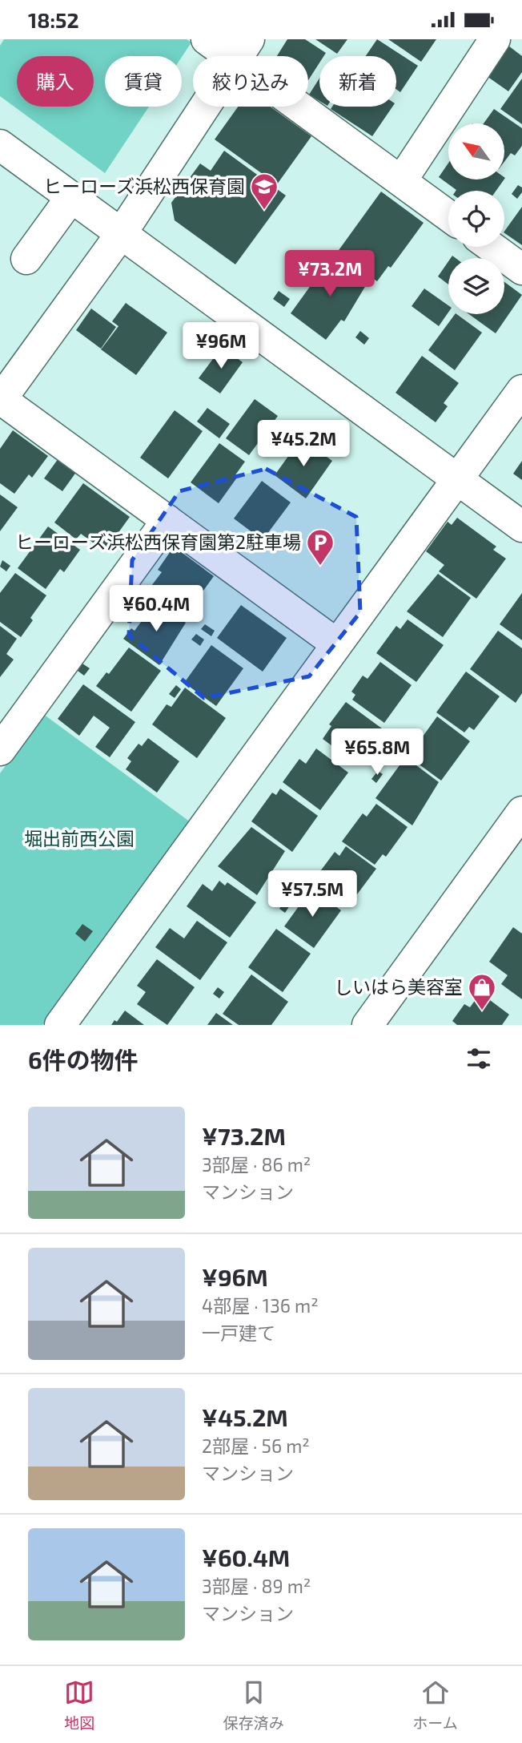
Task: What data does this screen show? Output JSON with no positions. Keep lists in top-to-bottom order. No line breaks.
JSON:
{"parks":["堀出前西公園"],"places":{"school or university":["ヒーローズ浜松西保育園"],"parking":["ヒーローズ浜松西保育園第2駐車場"],"shop":["しいはら美容室"]},"north":"top left","page":{"status":"18:52","chip":["購入","賃貸","絞り込み","新着"],"price":["¥73.2M","¥96M","¥45.2M","¥60.4M","¥65.8M","¥57.5M"],"heading":"6件の物件","list":[{"name":"¥73.2M","note":"3部屋 · 86 m² · マンション"},{"name":"¥96M","note":"4部屋 · 136 m² · 一戸建て"},{"name":"¥45.2M","note":"2部屋 · 56 m² · マンション"},{"name":"¥60.4M","note":"3部屋 · 89 m² · マンション"}],"tabs":["地図","保存済み","ホーム"]}}
